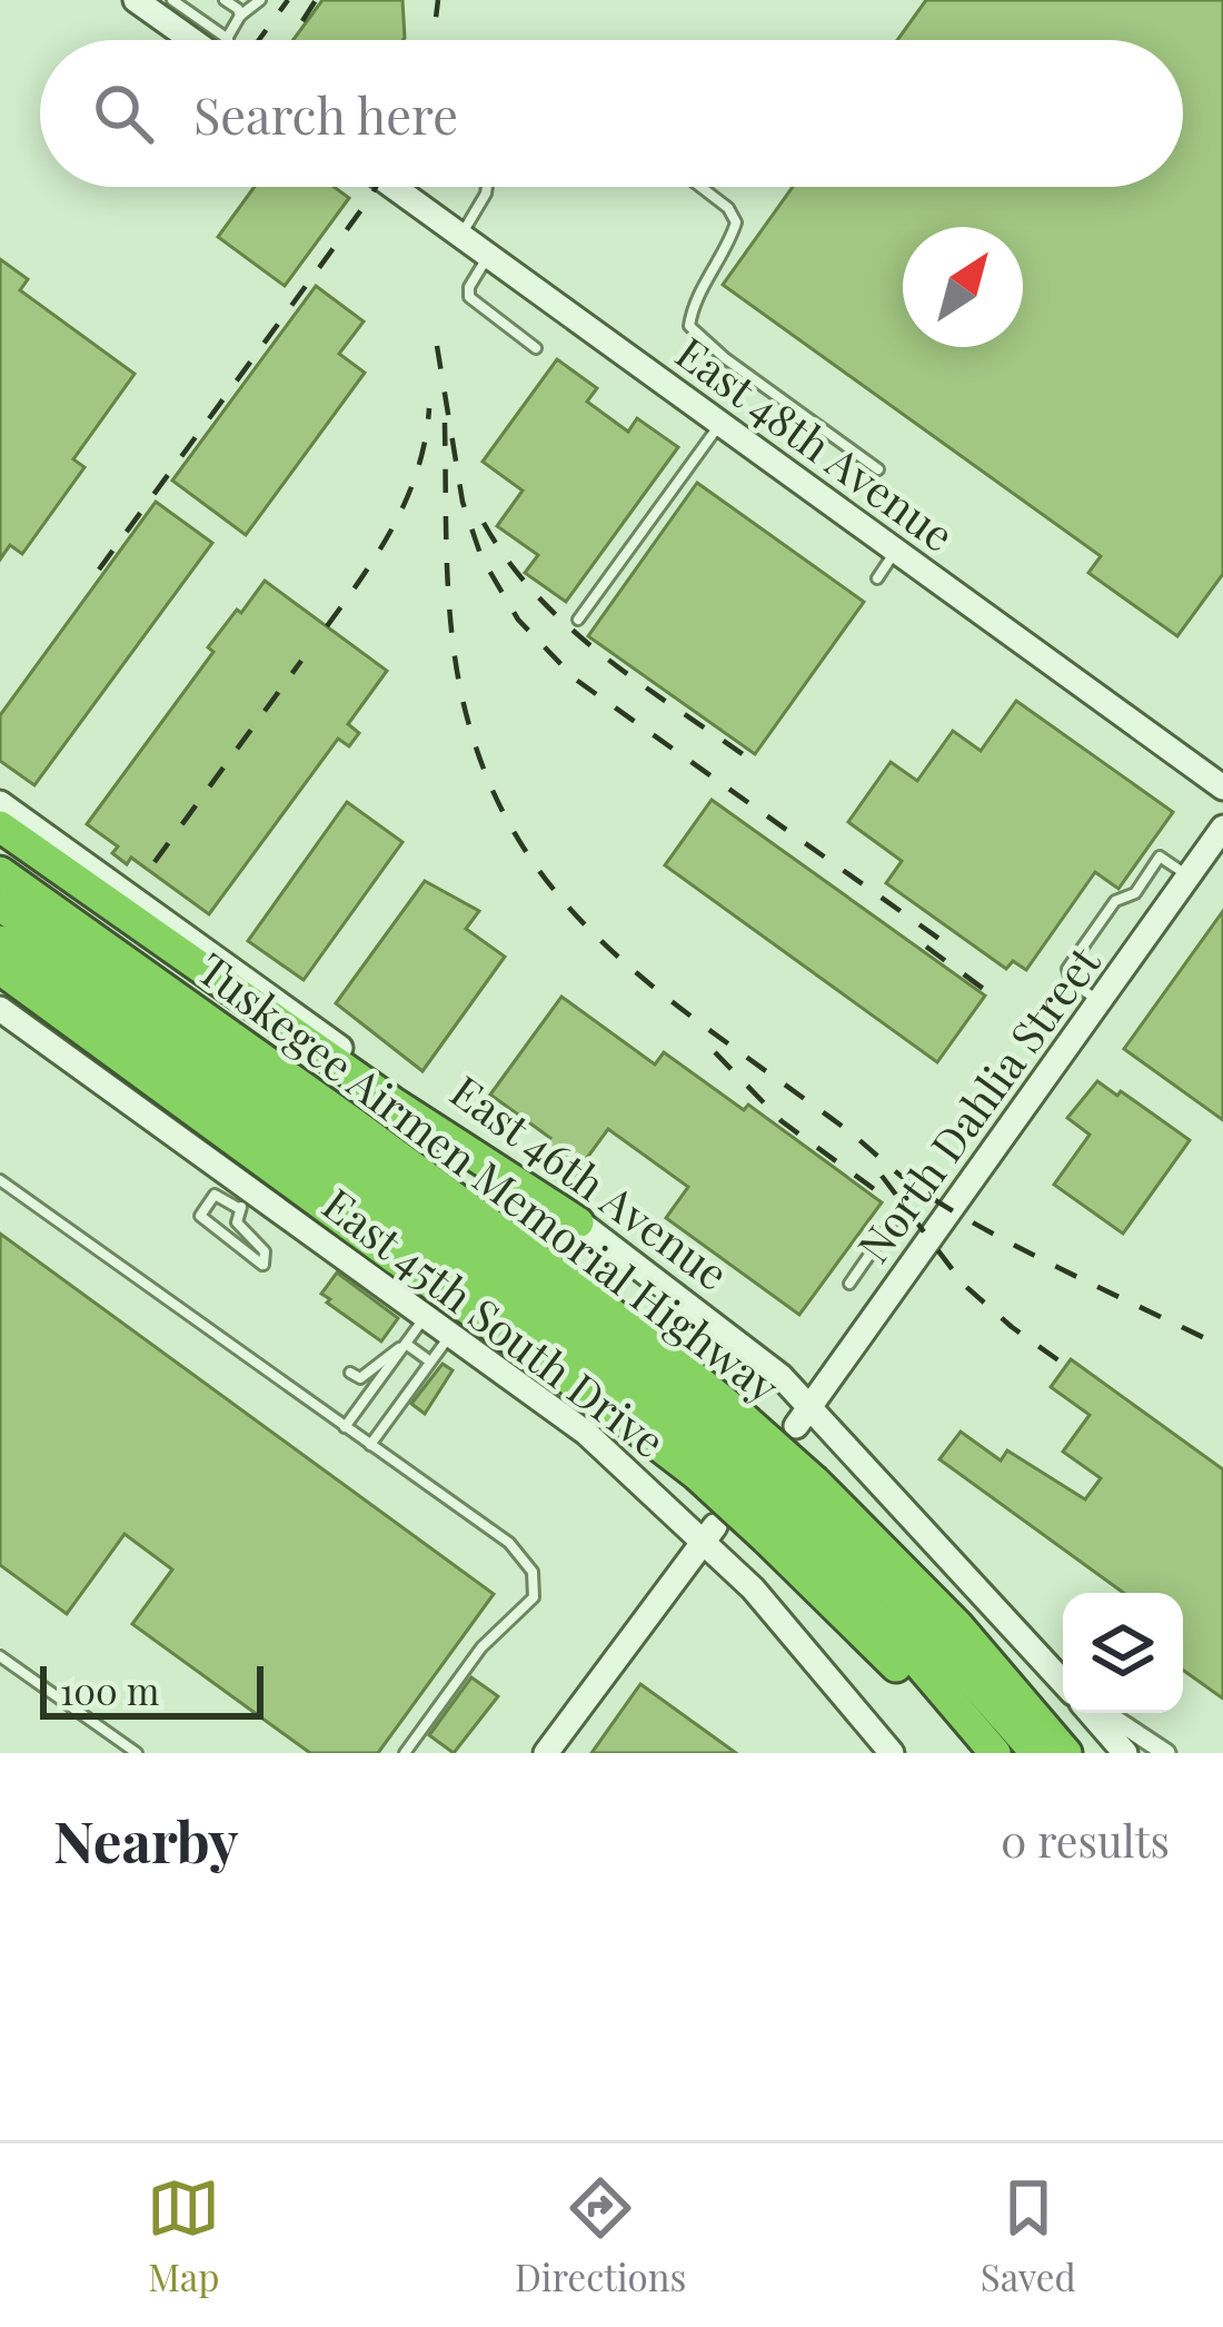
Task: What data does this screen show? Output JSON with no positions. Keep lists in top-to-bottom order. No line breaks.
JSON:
{"streets":{"highway":["Tuskegee Airmen Memorial Highway"],"main road":["East 48th Avenue","North Dahlia Street","East 46th Avenue","East 45th South Drive"]},"crossings":[["North Dahlia Street","East 46th Avenue"]],"scale_bar":"100 m","north":"top right","page":{"search":"Search here","scale":"100 m","heading":["Nearby","0 results"],"nav":["Map","Directions","Saved"]}}
